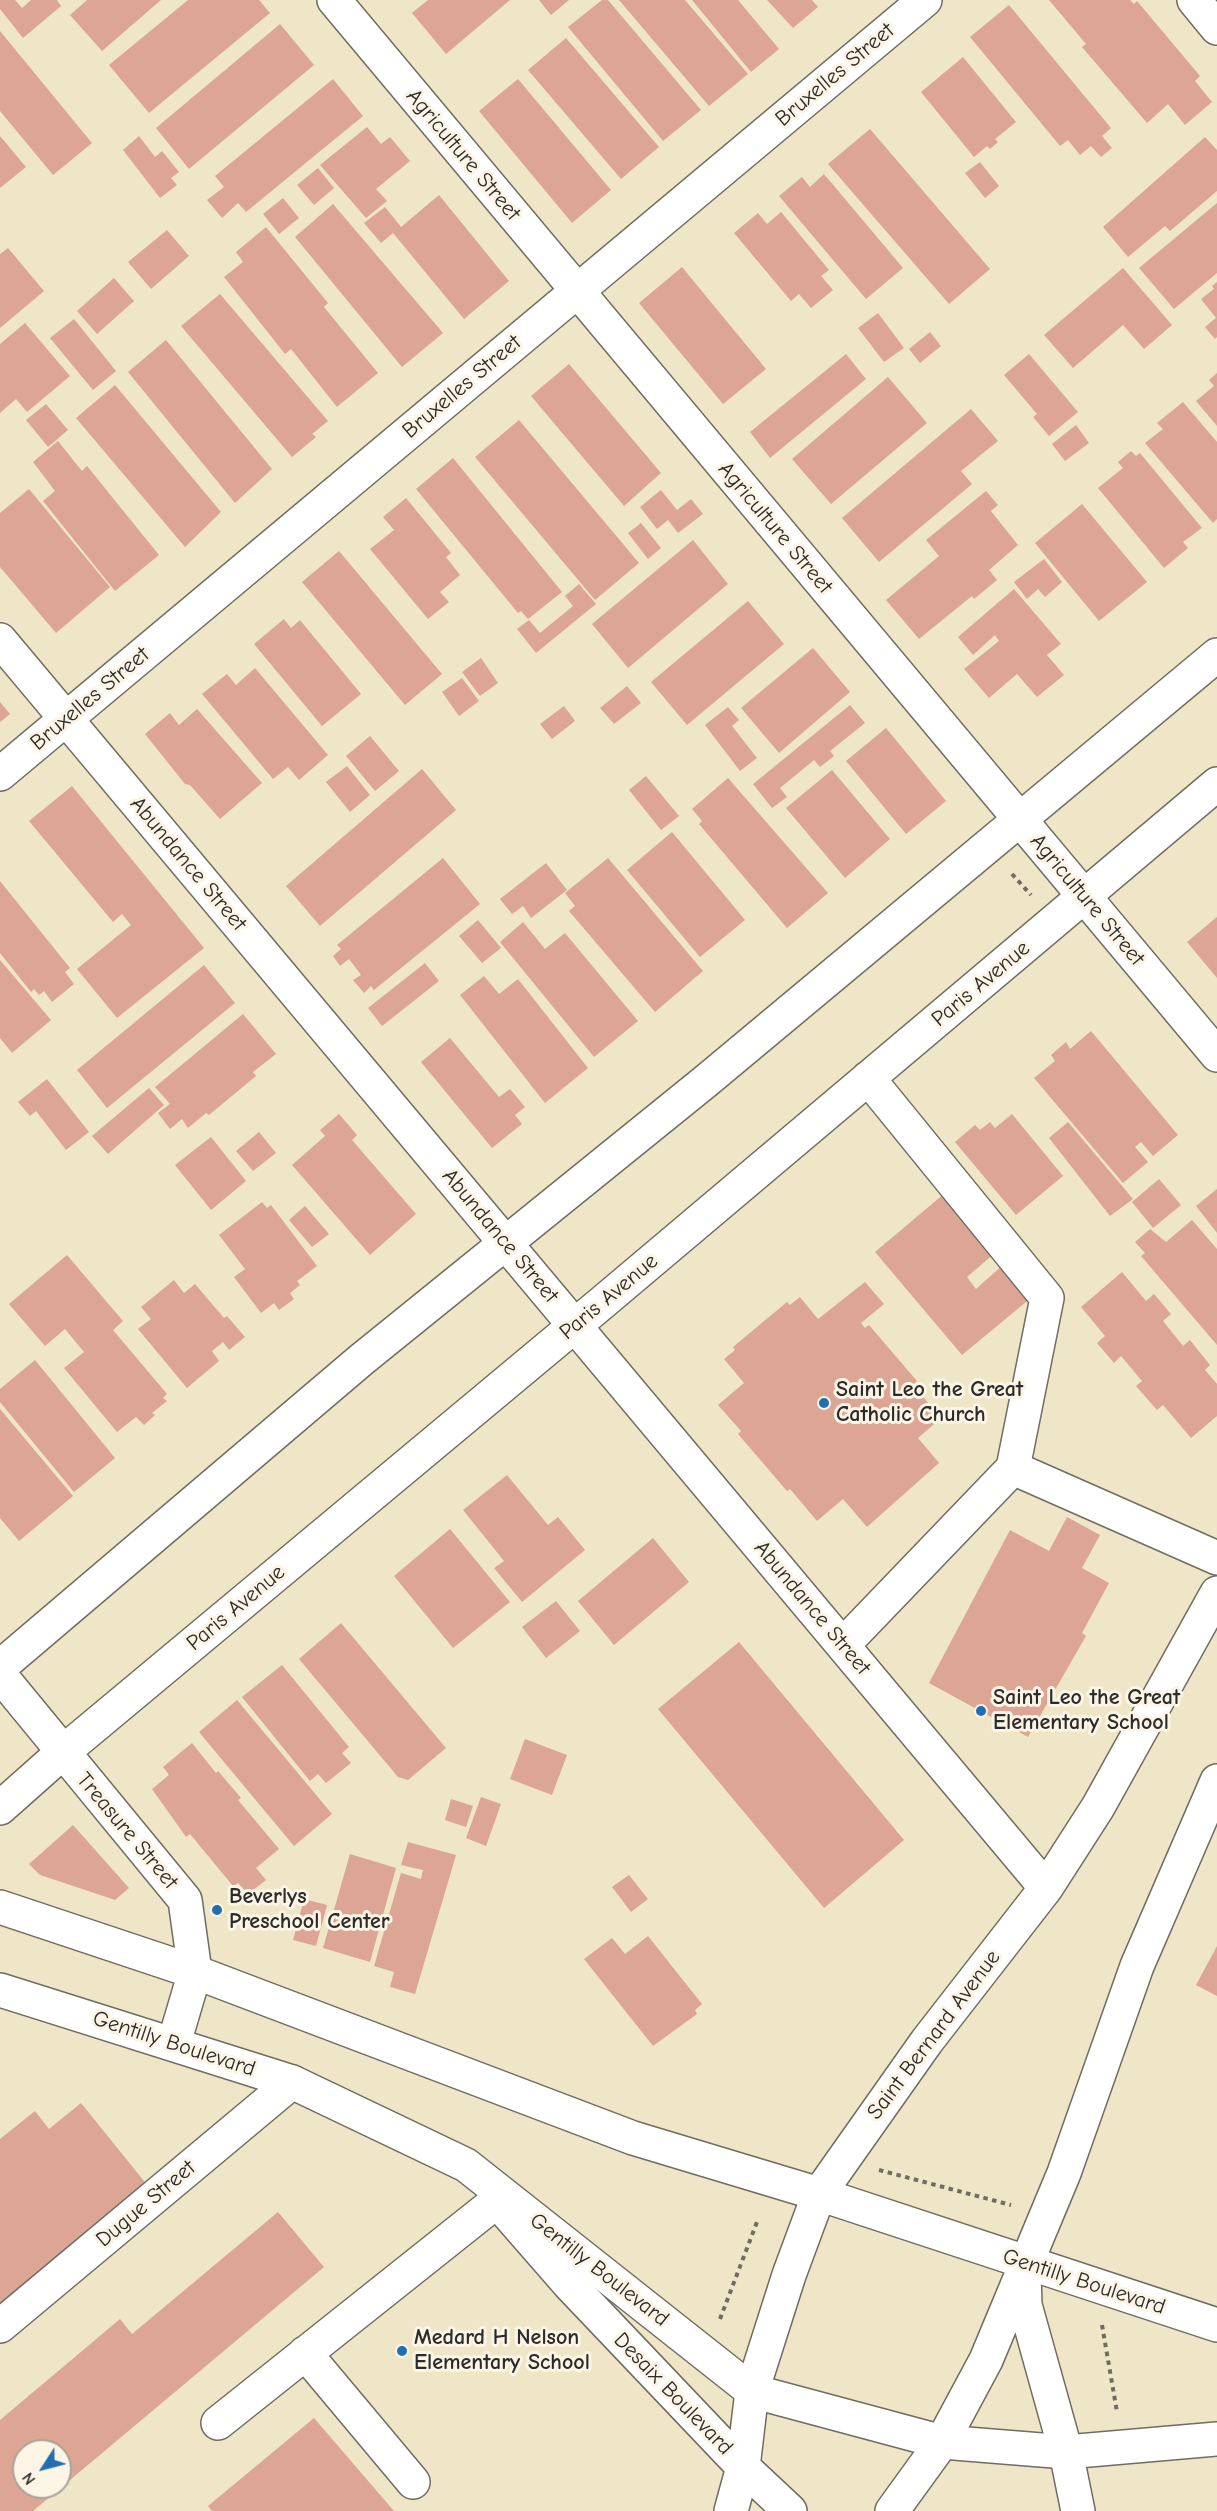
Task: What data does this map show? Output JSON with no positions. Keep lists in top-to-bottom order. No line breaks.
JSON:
{"streets":{"street":["Bruxelles Street","Agriculture Street","Abundance Street","Paris Avenue","Treasure Street","Saint Bernard Avenue","Gentilly Boulevard","Dugue Street","Desaix Boulevard"]},"crossings":[["Bruxelles Street","Agriculture Street"],["Bruxelles Street","Abundance Street"],["Agriculture Street","Paris Avenue"],["Abundance Street","Paris Avenue"],["Abundance Street","Saint Bernard Avenue"],["Paris Avenue","Treasure Street"],["Treasure Street","Gentilly Boulevard"],["Saint Bernard Avenue","Gentilly Boulevard"],["Saint Bernard Avenue","Desaix Boulevard"],["Gentilly Boulevard","Dugue Street"],["Gentilly Boulevard","Desaix Boulevard"]],"places":["Saint Leo the Great Catholic Church","Saint Leo the Great Elementary School","Beverlys Preschool Center","Medard H Nelson Elementary School"],"north":"bottom left"}
